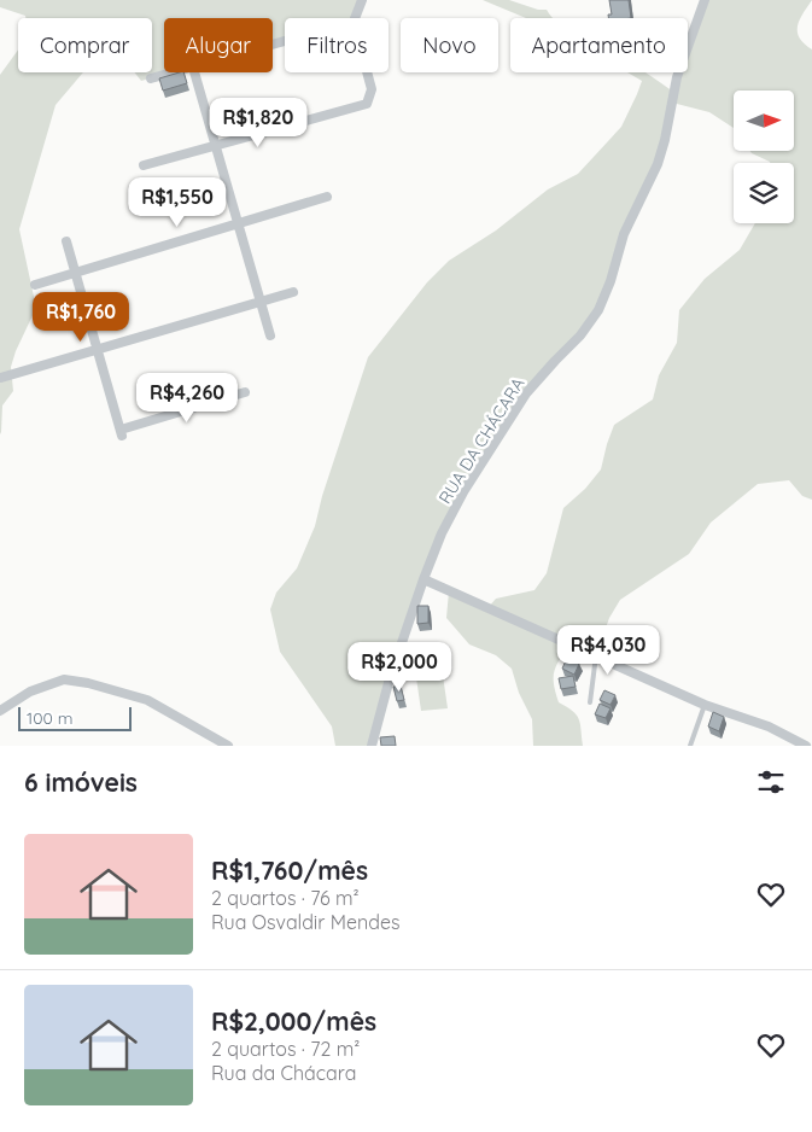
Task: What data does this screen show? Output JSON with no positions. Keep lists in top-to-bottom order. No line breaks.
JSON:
{"streets":{"street":["RUA DA CHÁCARA"]},"scale_bar":"100 m","north":"right","page":{"chip":["Comprar","Alugar","Filtros","Novo","Apartamento"],"price":["R$1,820","R$1,550","R$1,760","R$4,260","R$4,030","R$2,000"],"scale":"100 m","heading":"6 imóveis","list":[{"name":"R$1,760/mês","note":"2 quartos · 76 m² · Rua Osvaldir Mendes"},{"name":"R$2,000/mês","note":"2 quartos · 72 m² · Rua da Chácara"}]}}
